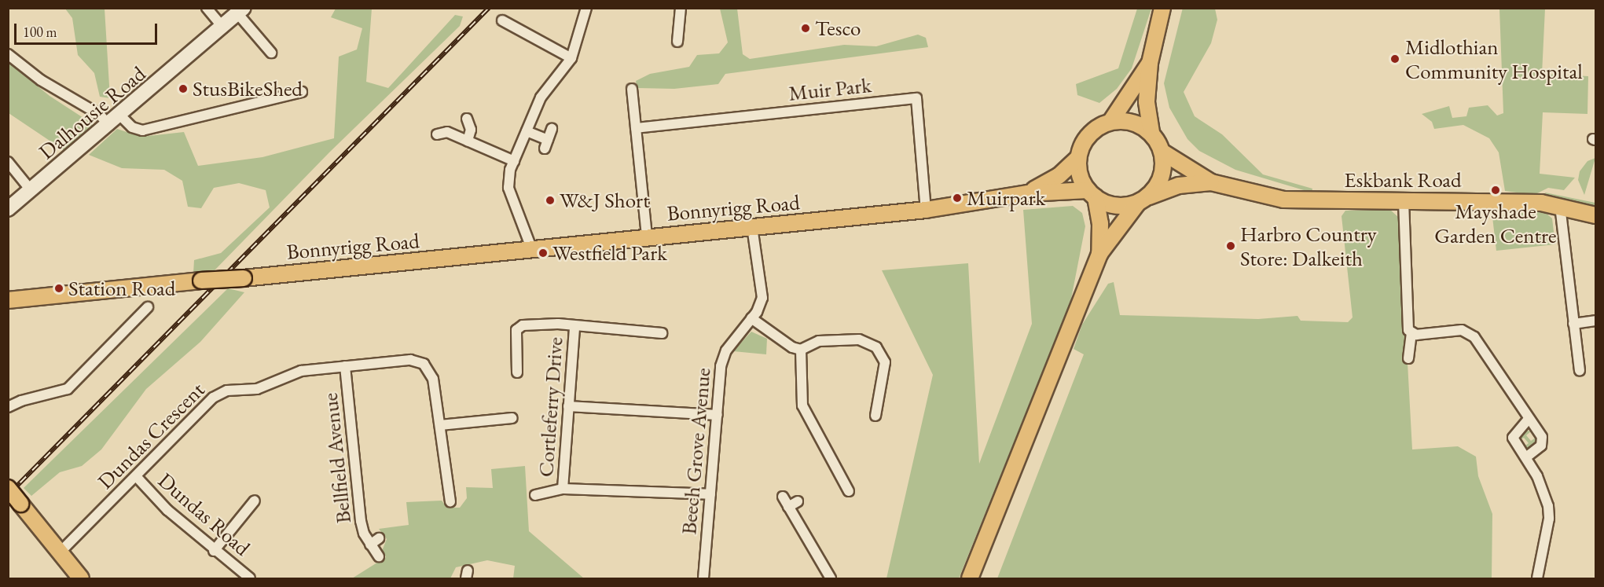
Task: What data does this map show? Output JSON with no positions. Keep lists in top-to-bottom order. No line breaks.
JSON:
{"streets":{"main road":["Dalhousie Road","Eskbank Road","Bonnyrigg Road"],"street":["Muir Park","Cortleferry Drive","Dundas Crescent","Beech Grove Avenue","Bellfield Avenue","Dundas Road"]},"crossings":[["Muir Park","Bonnyrigg Road"],["Eskbank Road","Bonnyrigg Road"],["Bonnyrigg Road","Beech Grove Avenue"],["Dundas Crescent","Bellfield Avenue"],["Dundas Crescent","Dundas Road"]],"places":["Tesco","Midlothian Community Hospital","StusBikeShed","Mayshade Garden Centre","Muirpark","W&J Short","Harbro Country Store: Dalkeith","Westfield Park","Station Road"],"scale_bar":"100 m"}
